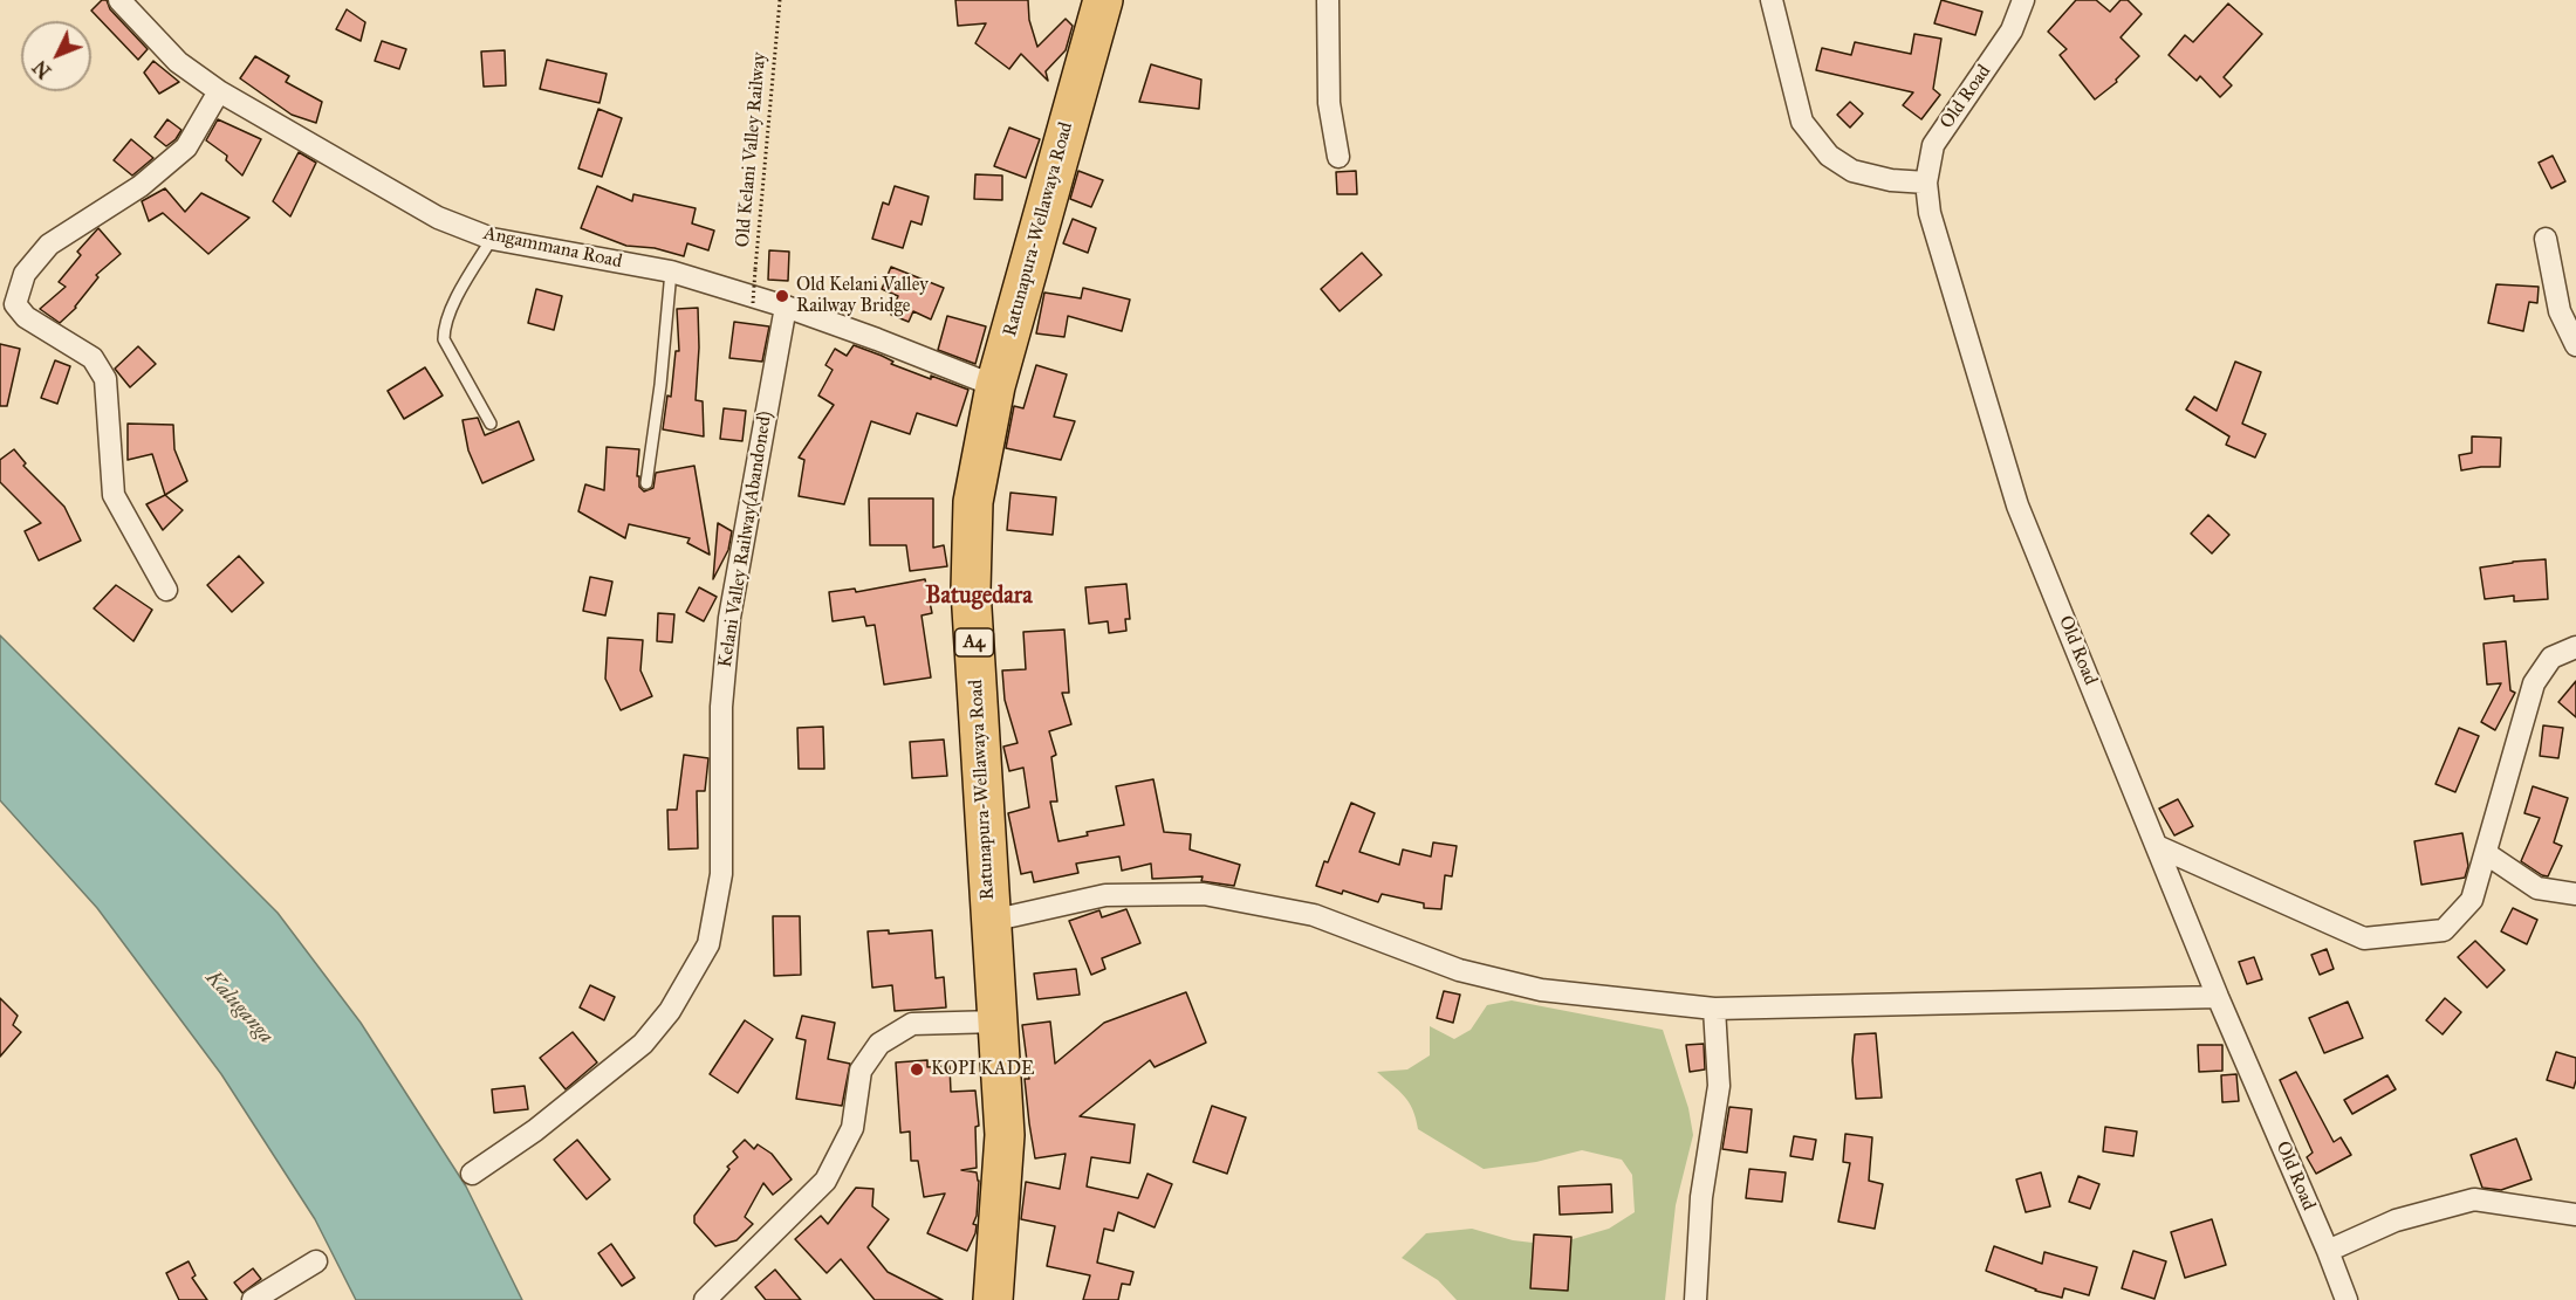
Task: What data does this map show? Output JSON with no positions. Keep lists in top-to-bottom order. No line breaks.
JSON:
{"streets":{"highway":["Ratunapura-Wellawaya Road","A4"],"street":["Old Road","Angammana Road","Kelani Valley Railway(Abandoned)"],"path":["Old Kelani Valley Railway"]},"crossings":[["Ratunapura-Wellawaya Road","Angammana Road"],["Angammana Road","Kelani Valley Railway(Abandoned)"]],"districts":["Batugedara"],"water":["Kaluganga"],"places":["Old Kelani Valley Railway Bridge","KOPI KADE"],"north":"bottom left"}
